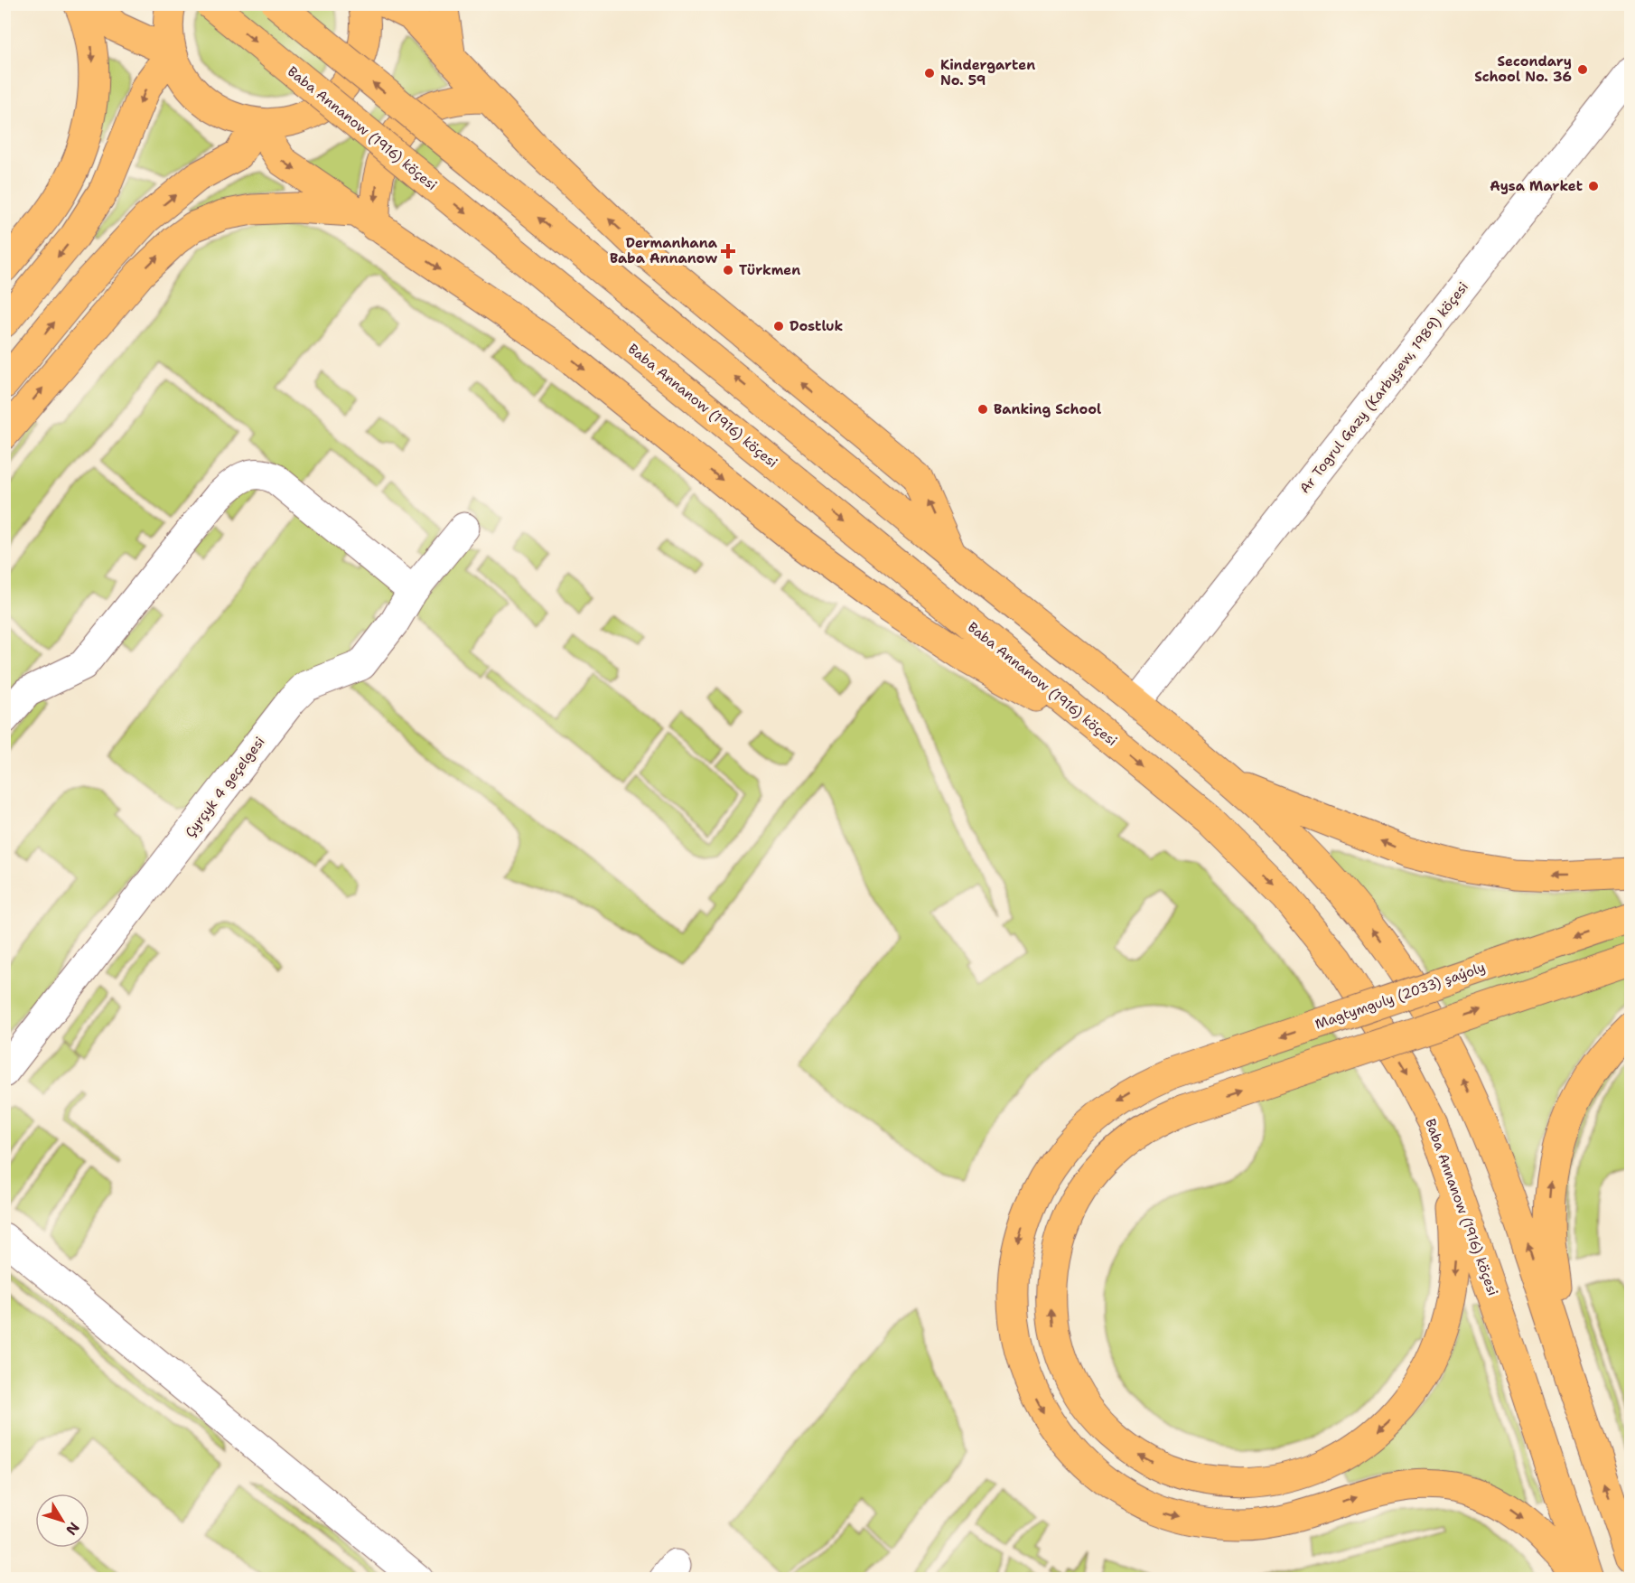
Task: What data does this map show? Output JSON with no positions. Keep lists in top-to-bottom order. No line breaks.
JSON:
{"streets":{"main road":["Baba Annanow (1916) köçesi","Magtymguly (2033) şaýoly"],"street":["Ar Togrul Gazy (Karbyşew, 1989) köçesi","Çyrçyk 4 geçelgesi"]},"places":{"other":["Secondary School No. 36","Kindergarten No. 59","Aysa Market","Türkmen","Dostluk","Banking School"],"health":["Dermanhana Baba Annanow"]},"north":"bottom right"}
